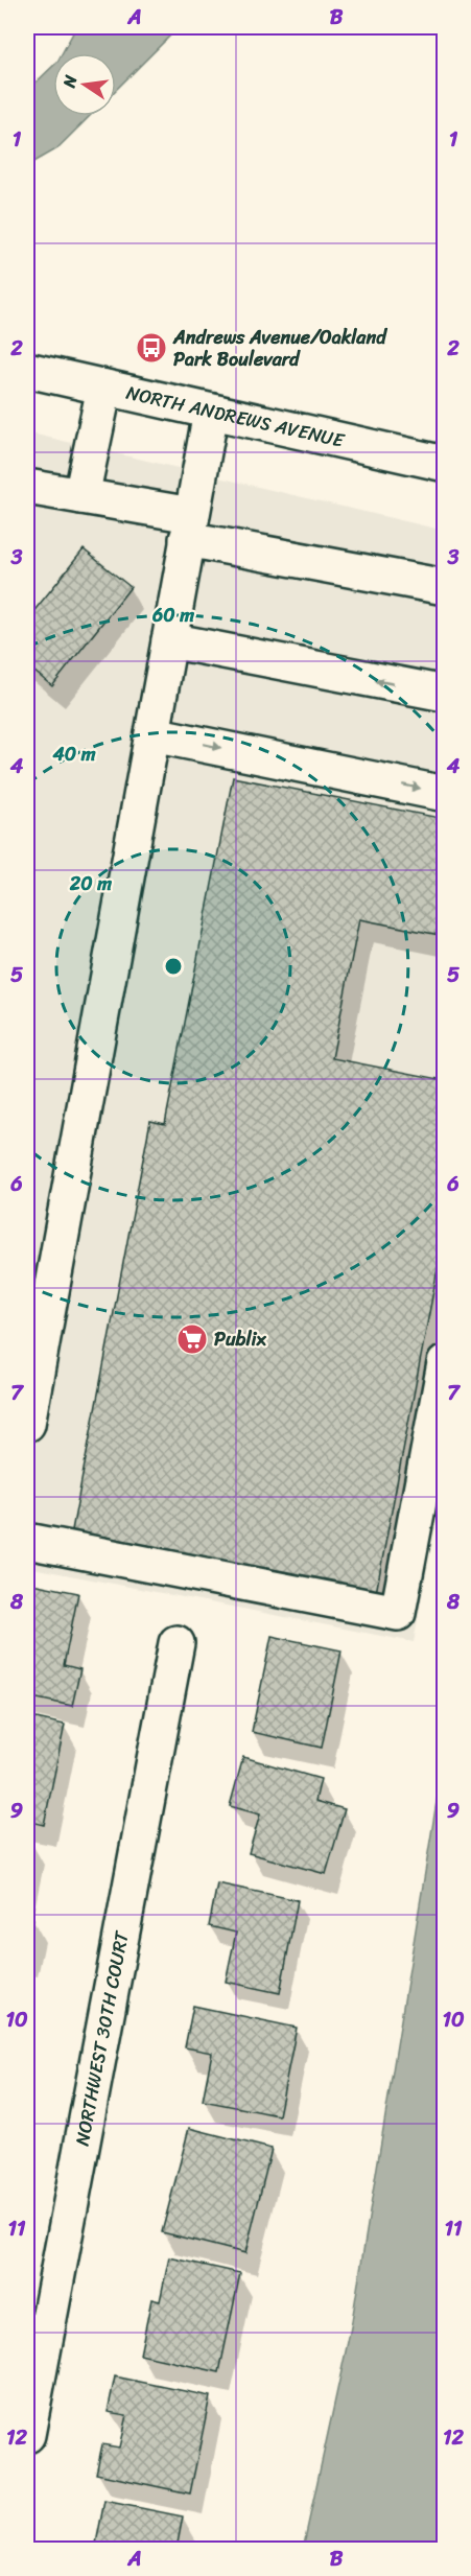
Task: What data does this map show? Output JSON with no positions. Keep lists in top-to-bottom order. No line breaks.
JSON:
{"streets":{"street":["NORTH ANDREWS AVENUE","NORTHWEST 30TH COURT"]},"places":{"bus stop":["Andrews Avenue/Oakland Park Boulevard"],"supermarket":["Publix"]},"north":"left","grid":{"columns":["A","B"],"rows":["1","2","3","4","5","6","7","8","9","10","11","12"]},"rings":["60 m","40 m","20 m"]}
